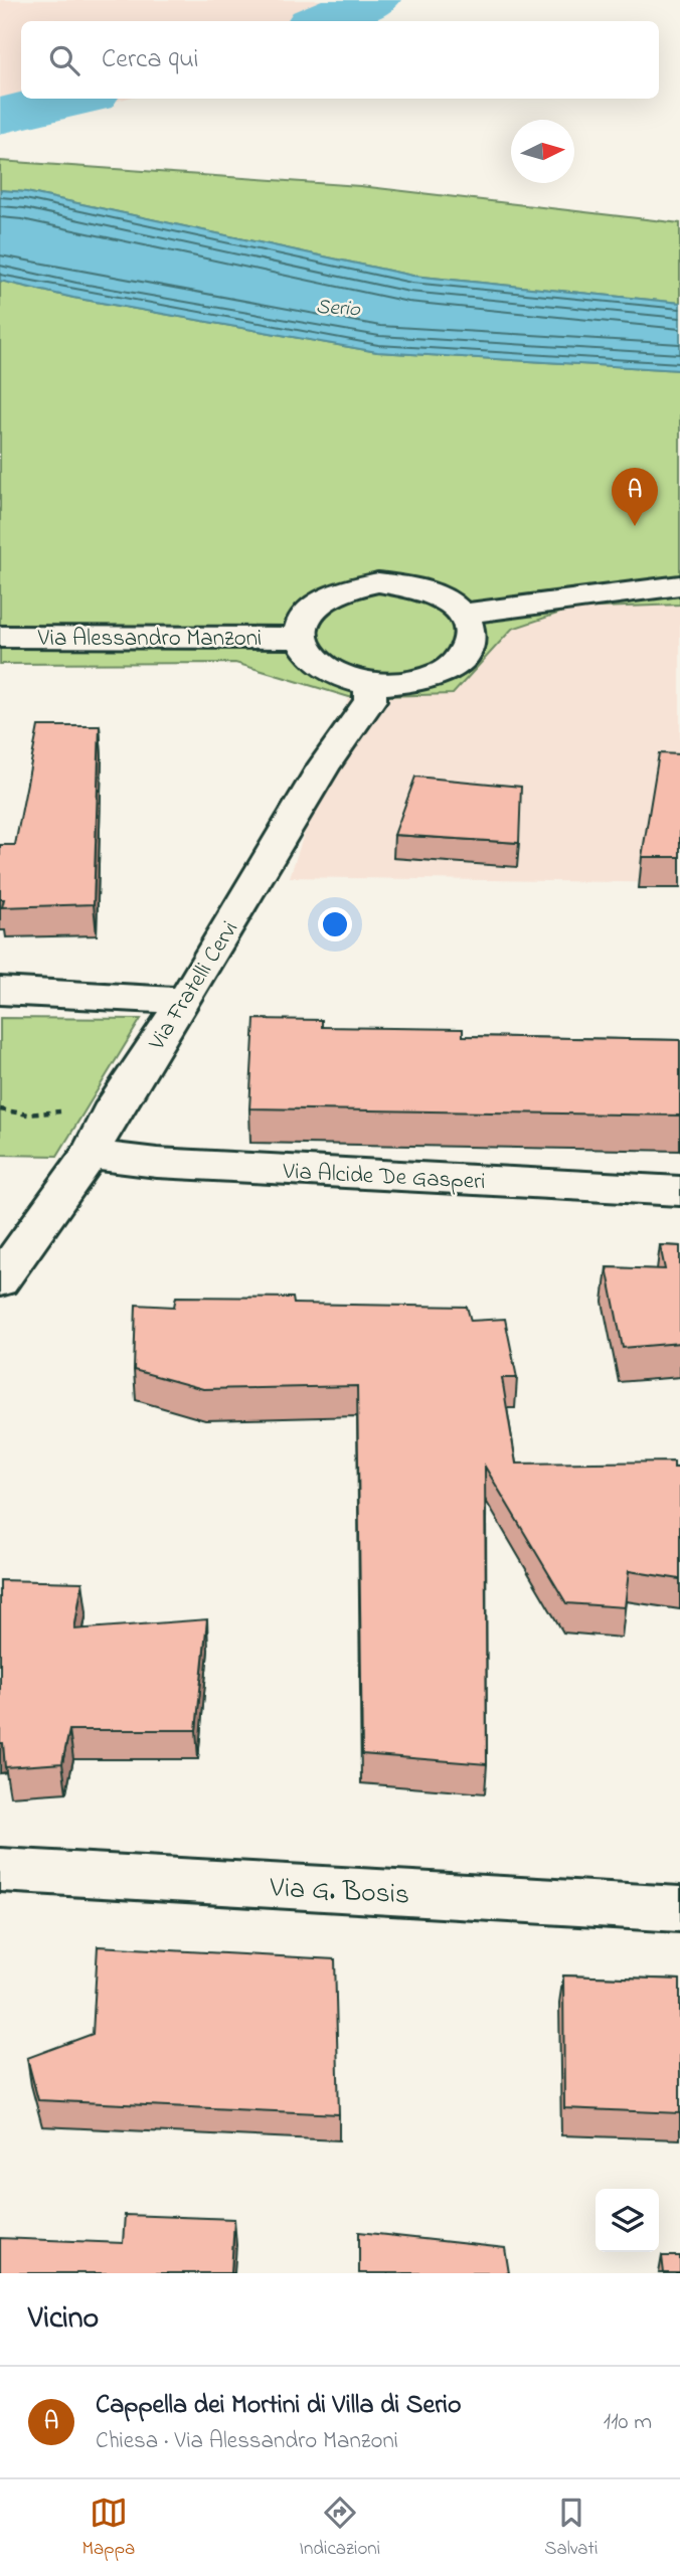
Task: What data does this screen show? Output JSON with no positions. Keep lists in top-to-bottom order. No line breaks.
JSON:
{"streets":{"street":["Via Alessandro Manzoni","Via Fratelli Cervi","Via Alcide De Gasperi","Via G. Bosis"]},"crossings":[["Via Alessandro Manzoni","Via Fratelli Cervi"],["Via Fratelli Cervi","Via Alcide De Gasperi"]],"water":["Serio"],"north":"right","page":{"search":"Cerca qui","pins":"A","heading":"Vicino","list":[{"mark":"A","name":"Cappella dei Mortini di Villa di Serio","note":"Chiesa · Via Alessandro Manzoni","value":"110 m"}],"nav":["Mappa","Indicazioni","Salvati"]}}
